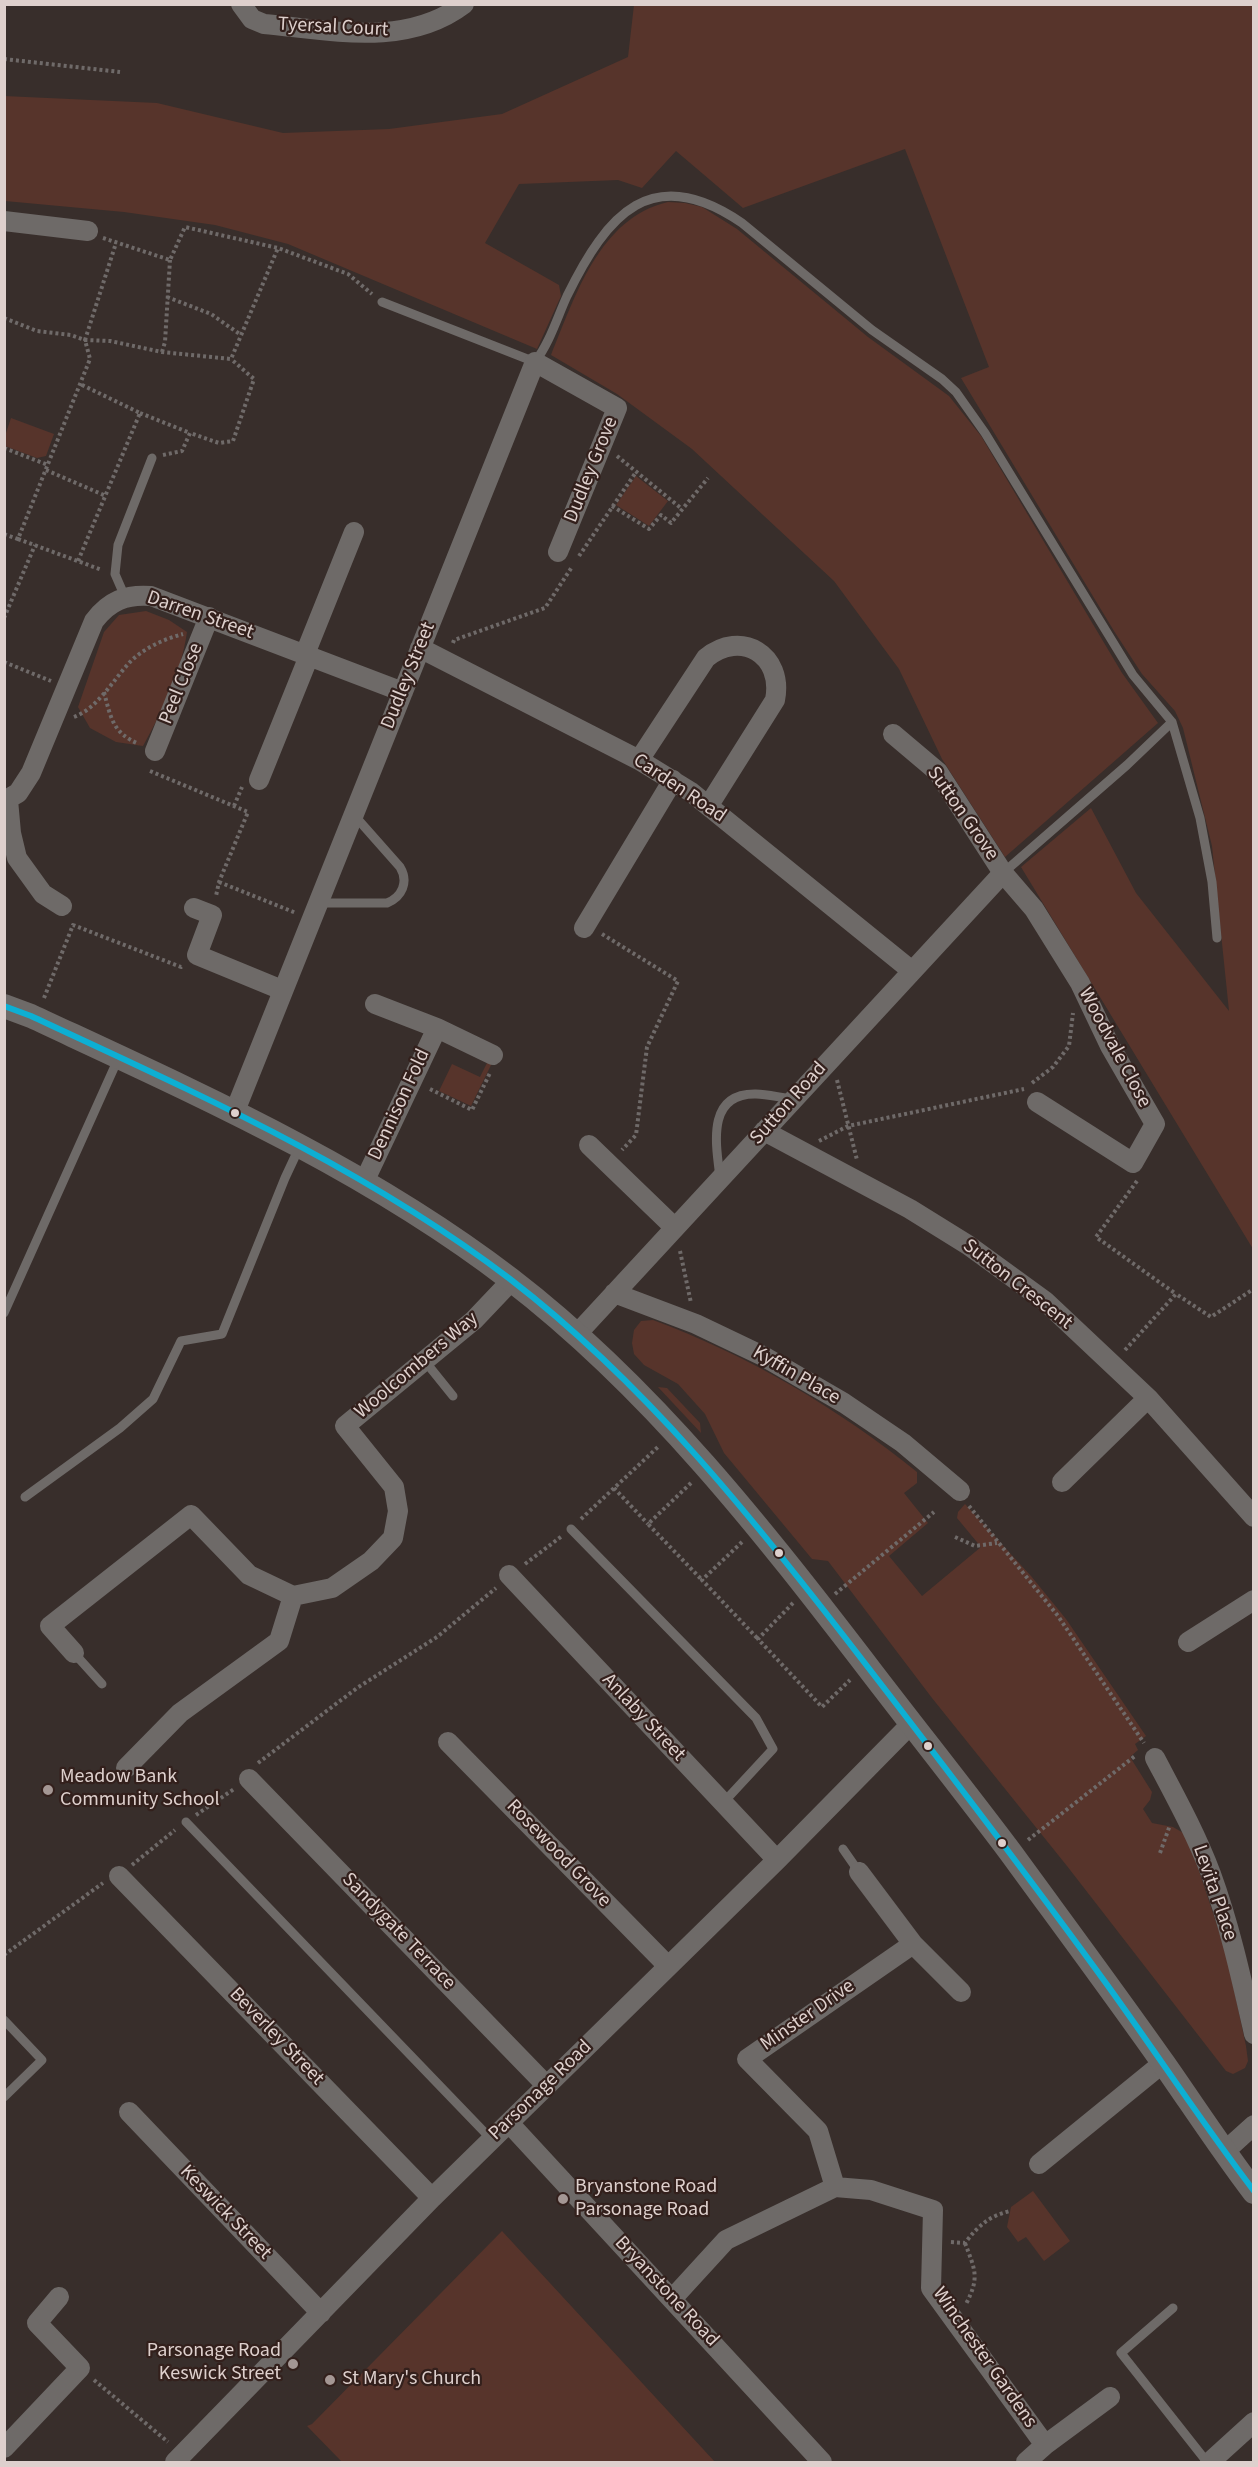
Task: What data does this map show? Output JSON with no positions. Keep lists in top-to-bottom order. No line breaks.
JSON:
{"streets":{"street":["Tyersal Court","Dudley Grove","Darren Street","Dudley Street","Peel Close","Carden Road","Sutton Grove","Woodvale Close","Sutton Road","Dennison Fold","Sutton Crescent","Woolcombers Way","Kyffin Place","Anlaby Street","Rosewood Grove","Levita Place","Sandygate Terrace","Minster Drive","Beverley Street","Parsonage Road","Keswick Street","Bryanstone Road","Winchester Gardens"]},"crossings":[["Dudley Grove","Dudley Street"],["Darren Street","Dudley Street"],["Darren Street","Peel Close"],["Dudley Street","Carden Road"],["Carden Road","Sutton Road"],["Sutton Grove","Woodvale Close"],["Sutton Grove","Sutton Road"],["Woodvale Close","Sutton Road"],["Sutton Road","Sutton Crescent"],["Sutton Road","Kyffin Place"],["Anlaby Street","Parsonage Road"],["Rosewood Grove","Parsonage Road"],["Sandygate Terrace","Parsonage Road"],["Minster Drive","Winchester Gardens"],["Beverley Street","Parsonage Road"],["Parsonage Road","Keswick Street"],["Parsonage Road","Bryanstone Road"]],"places":["Meadow Bank Community School","Bryanstone Road Parsonage Road","Parsonage Road Keswick Street","St Mary's Church"]}
